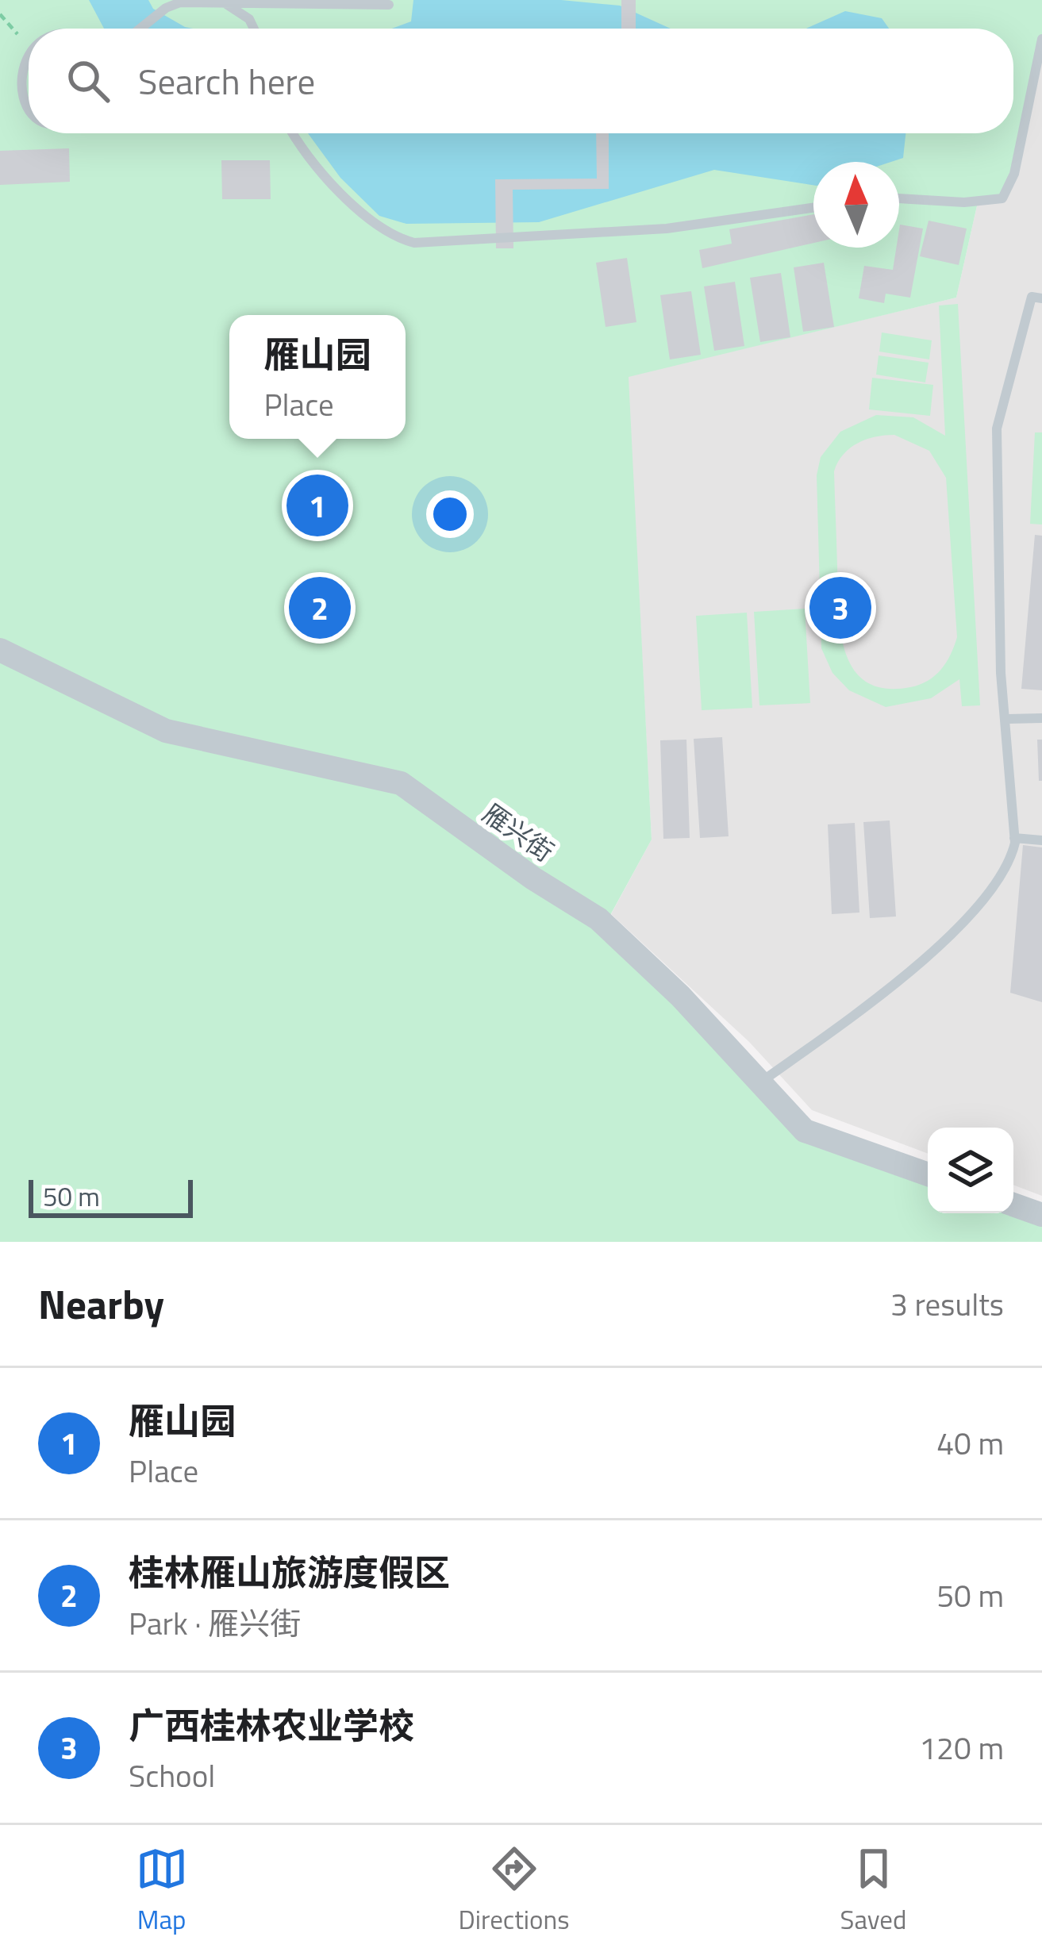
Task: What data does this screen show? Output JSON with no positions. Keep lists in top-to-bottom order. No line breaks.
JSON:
{"streets":{"street":["雁兴街"]},"scale_bar":"50 m","north":"top","page":{"search":"Search here","popup":["雁山园","Place"],"pins":["1","2","3"],"scale":"50 m","heading":["Nearby","3 results"],"list":[{"mark":"1","name":"雁山园","note":"Place","value":"40 m"},{"mark":"2","name":"桂林雁山旅游度假区","note":"Park · 雁兴街","value":"50 m"},{"mark":"3","name":"广西桂林农业学校","note":"School","value":"120 m"}],"nav":["Map","Directions","Saved"]}}
